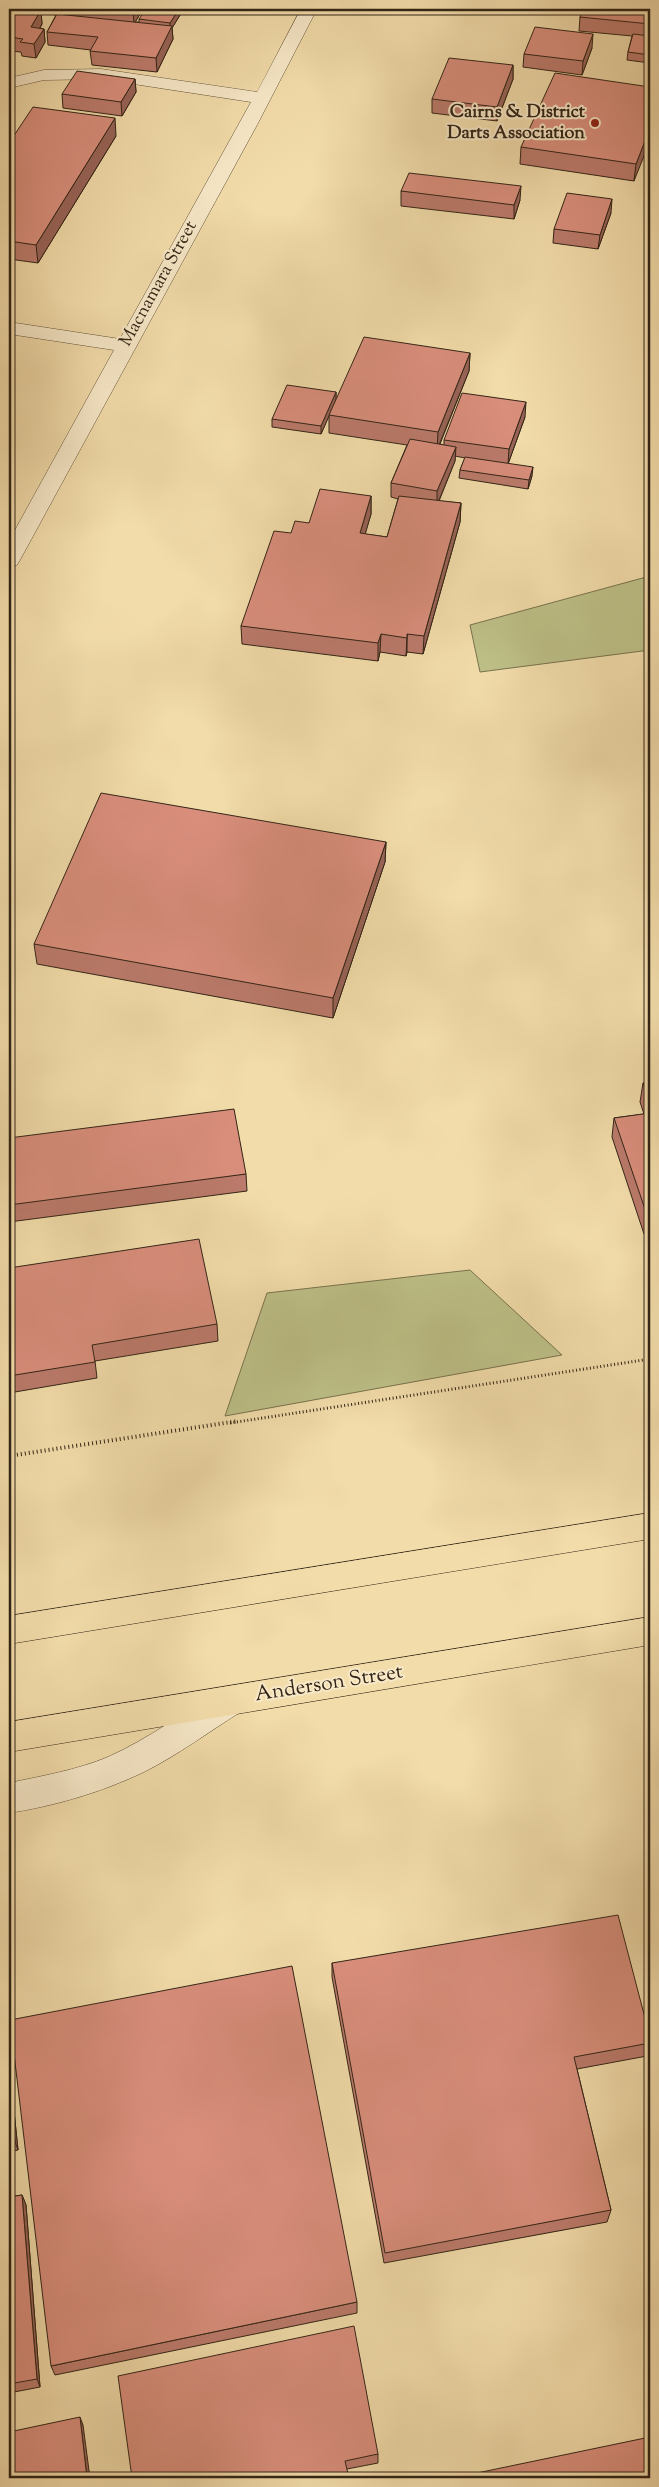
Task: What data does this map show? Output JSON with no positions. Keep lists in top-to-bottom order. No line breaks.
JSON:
{"streets":{"main road":["Anderson Street"],"street":["Macnamara Street"]},"places":["Cairns & District Darts Association"]}
